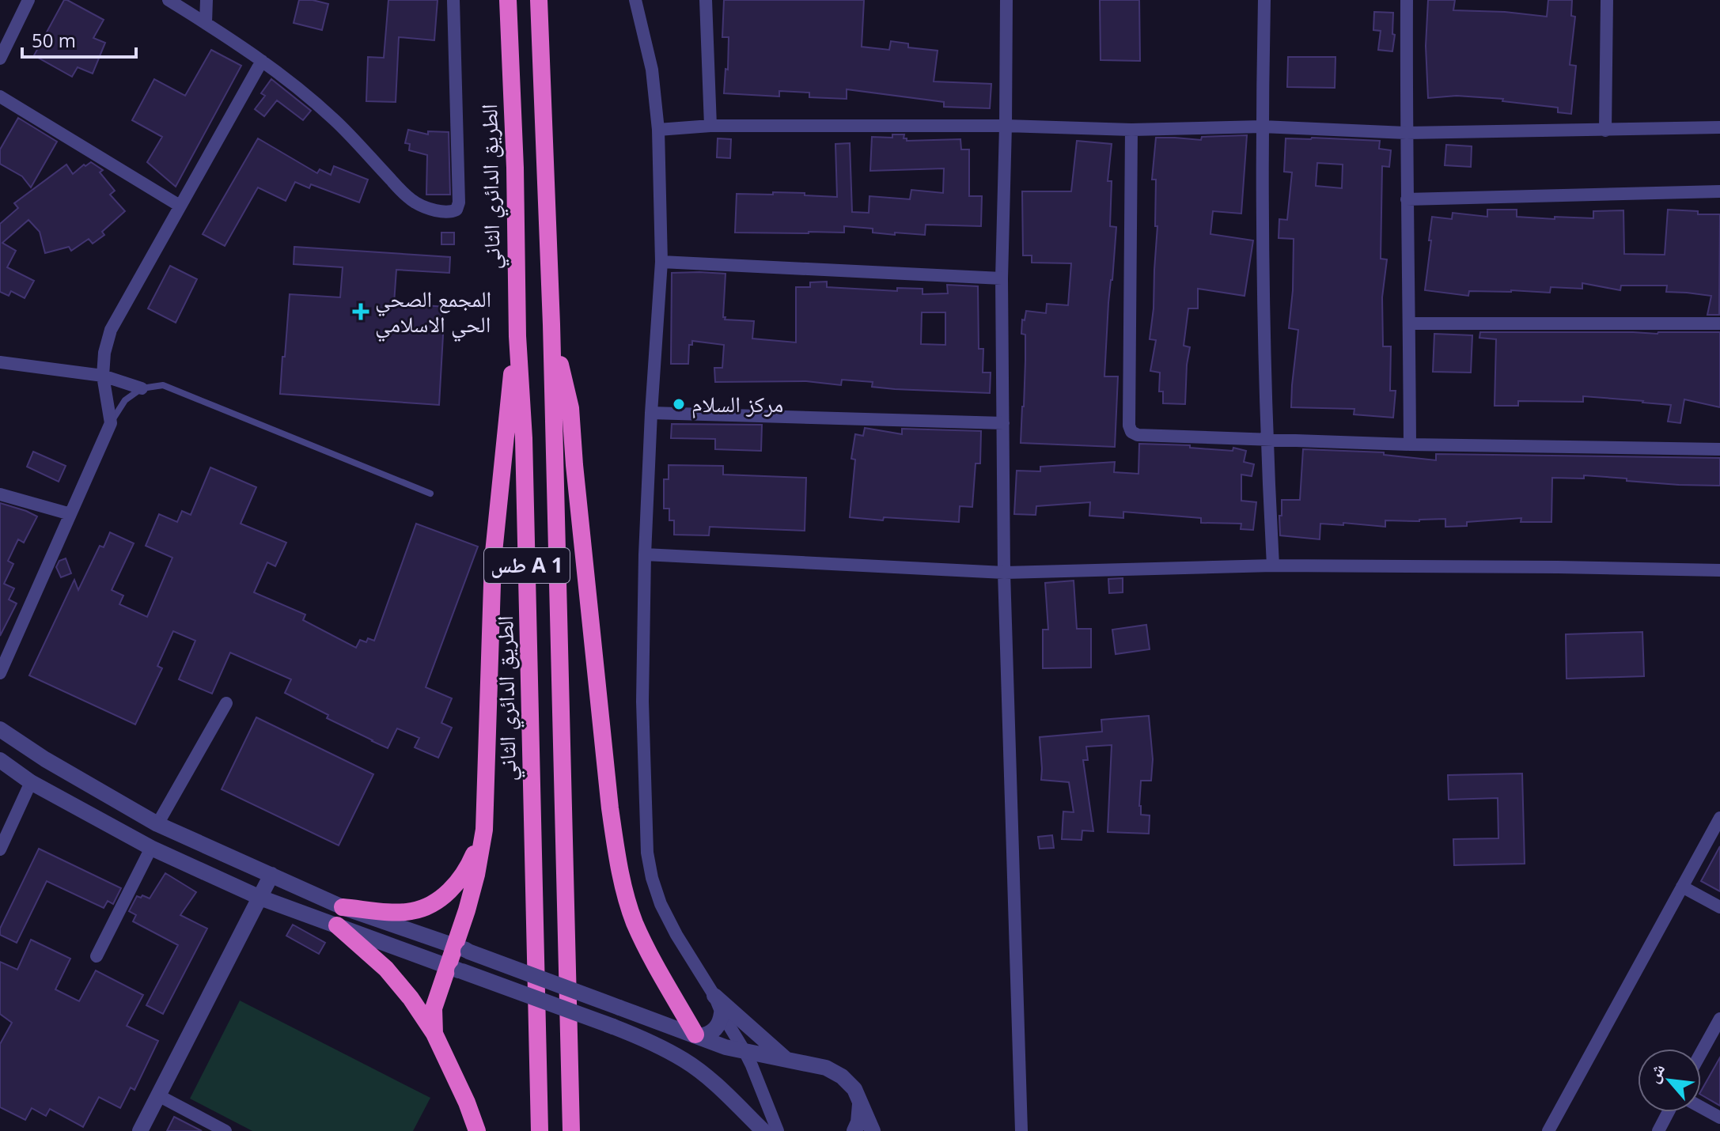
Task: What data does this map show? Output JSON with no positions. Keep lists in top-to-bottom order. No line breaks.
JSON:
{"streets":{"highway":["الطريق الدائري الثاني","طس A 1"]},"places":{"health":["المجمع الصحي الحي الاسلامي"],"other":["مركز السلام"]},"scale_bar":"50 m","north":"top left"}
